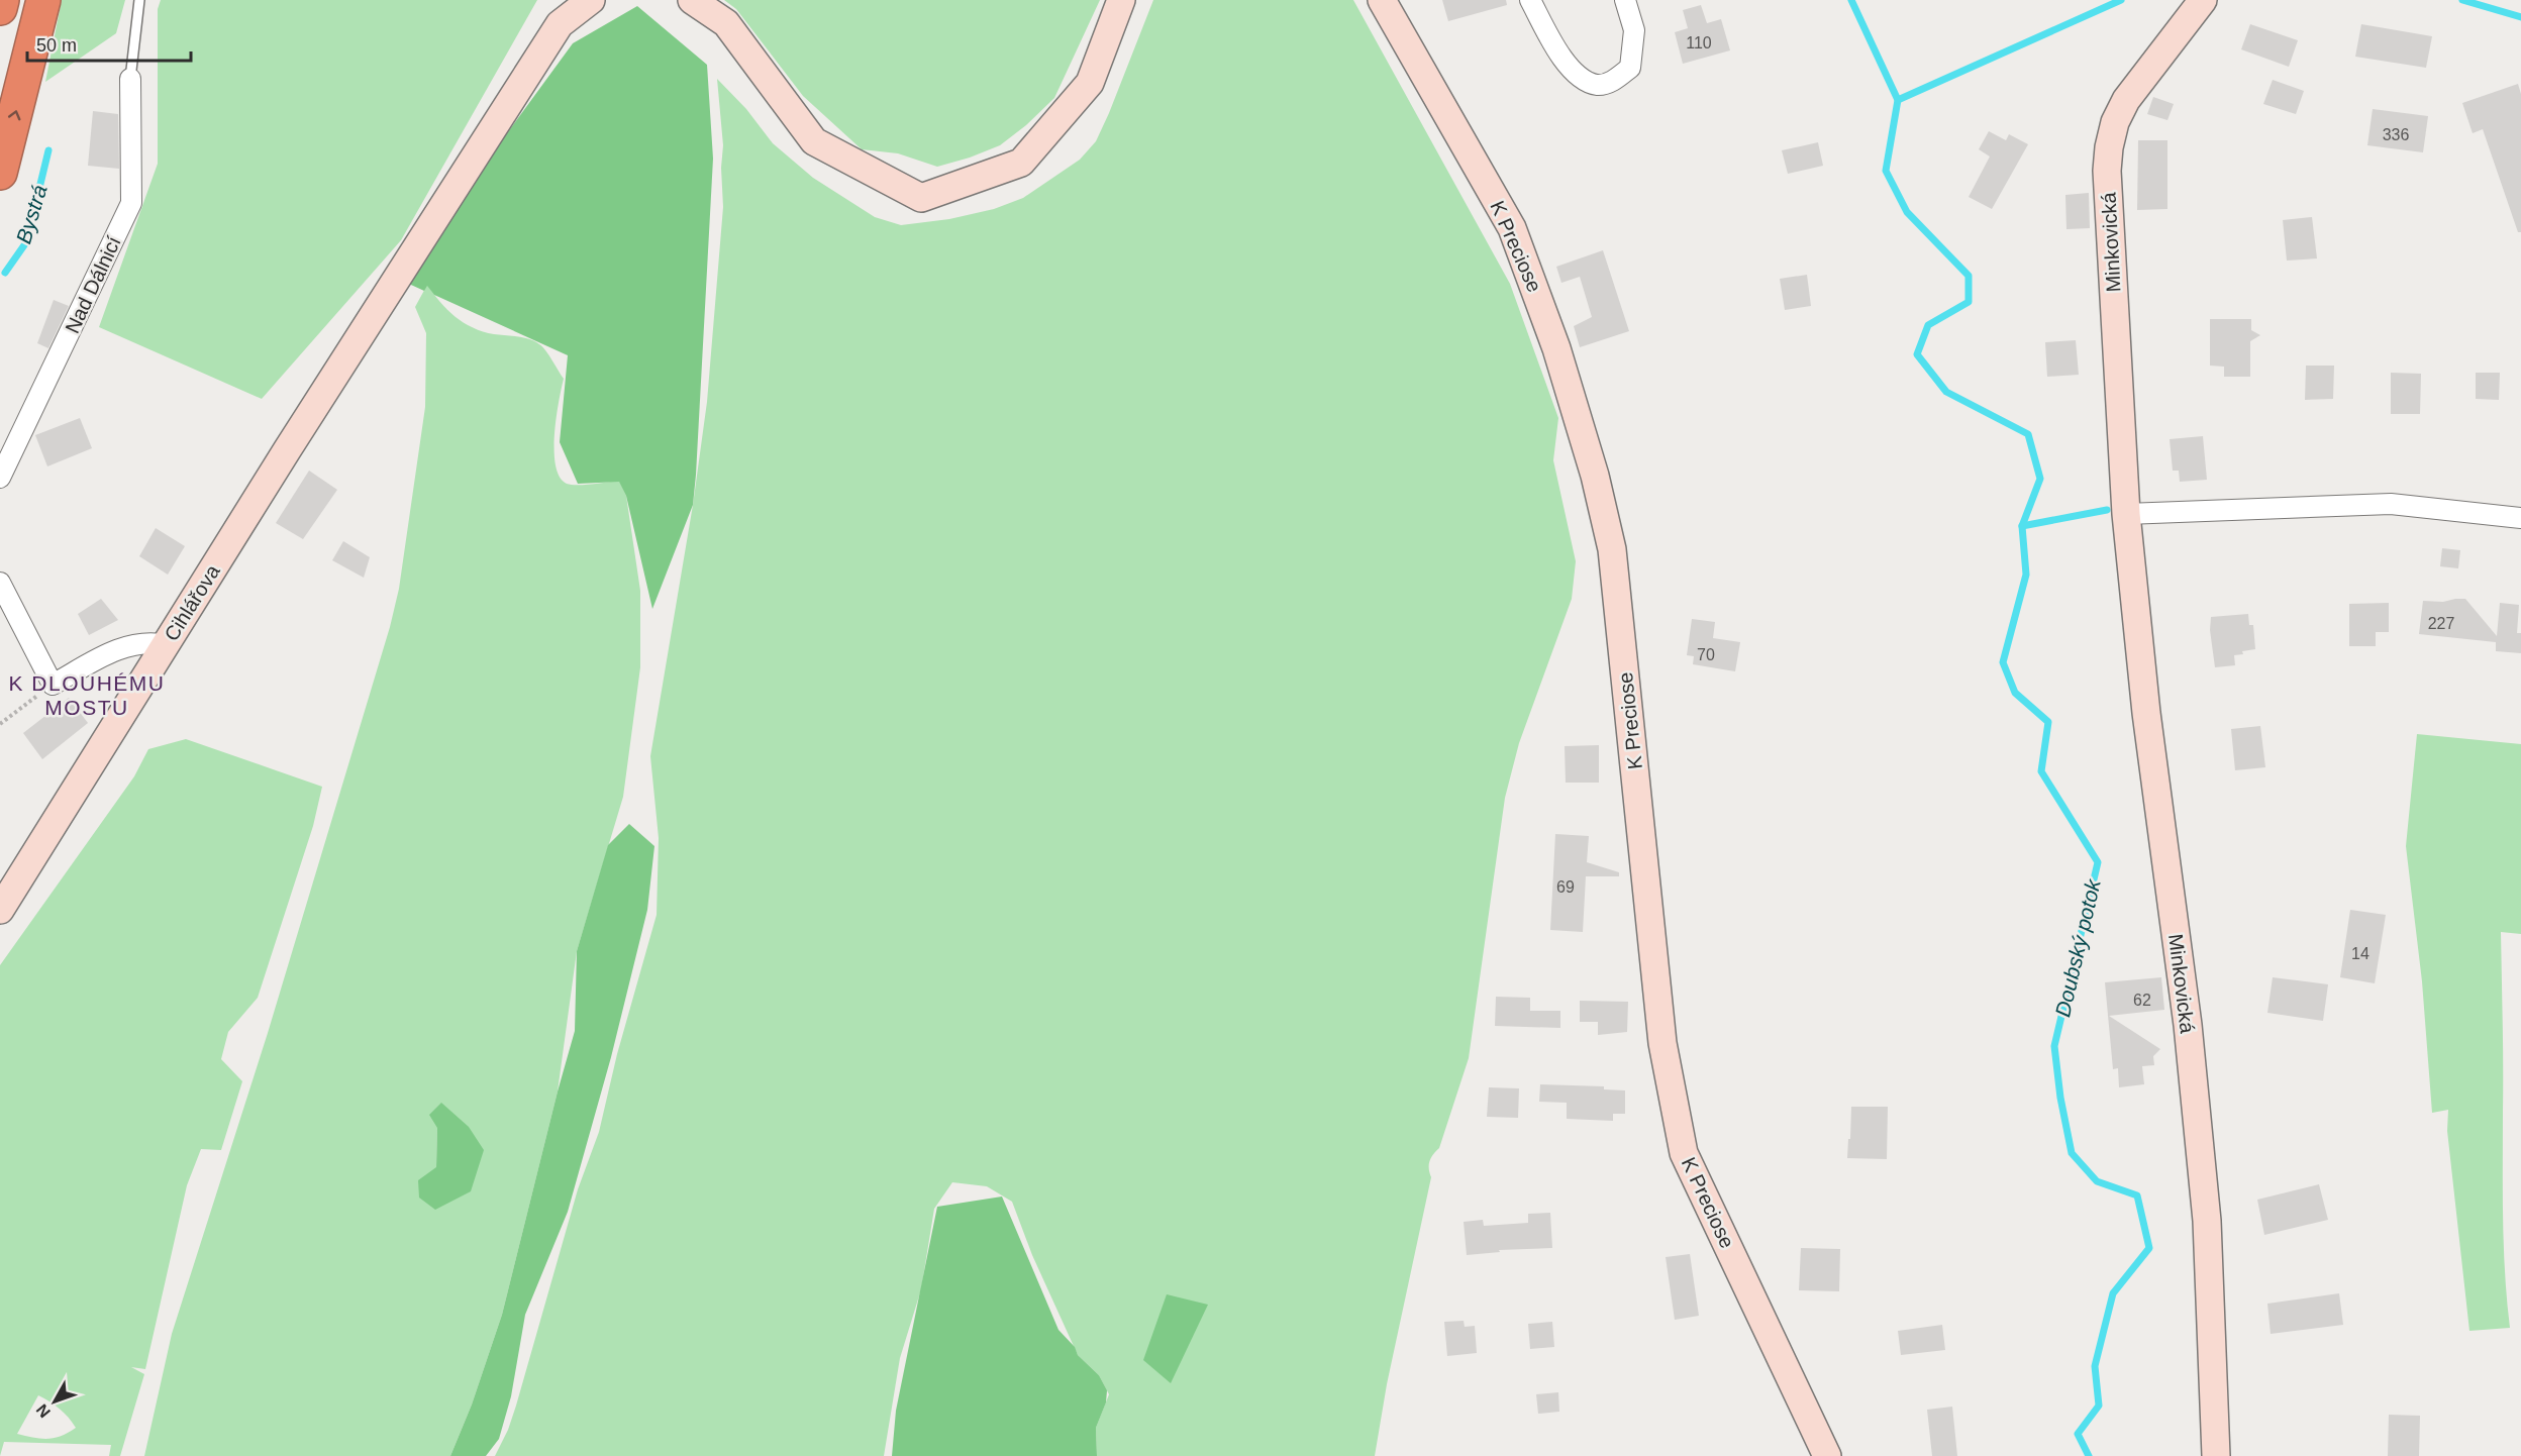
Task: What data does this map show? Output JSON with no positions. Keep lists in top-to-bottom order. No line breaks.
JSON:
{"streets":{"street":["Minkovická","K Preciose","Nad Dálnicí","Cihlářova"]},"districts":["K DLOUHÉMU MOSTU"],"water":["Bystrá","Doubský potok"],"house_numbers":["110","336","227","70","69","14","62"],"scale_bar":"50 m","north":"bottom left"}
